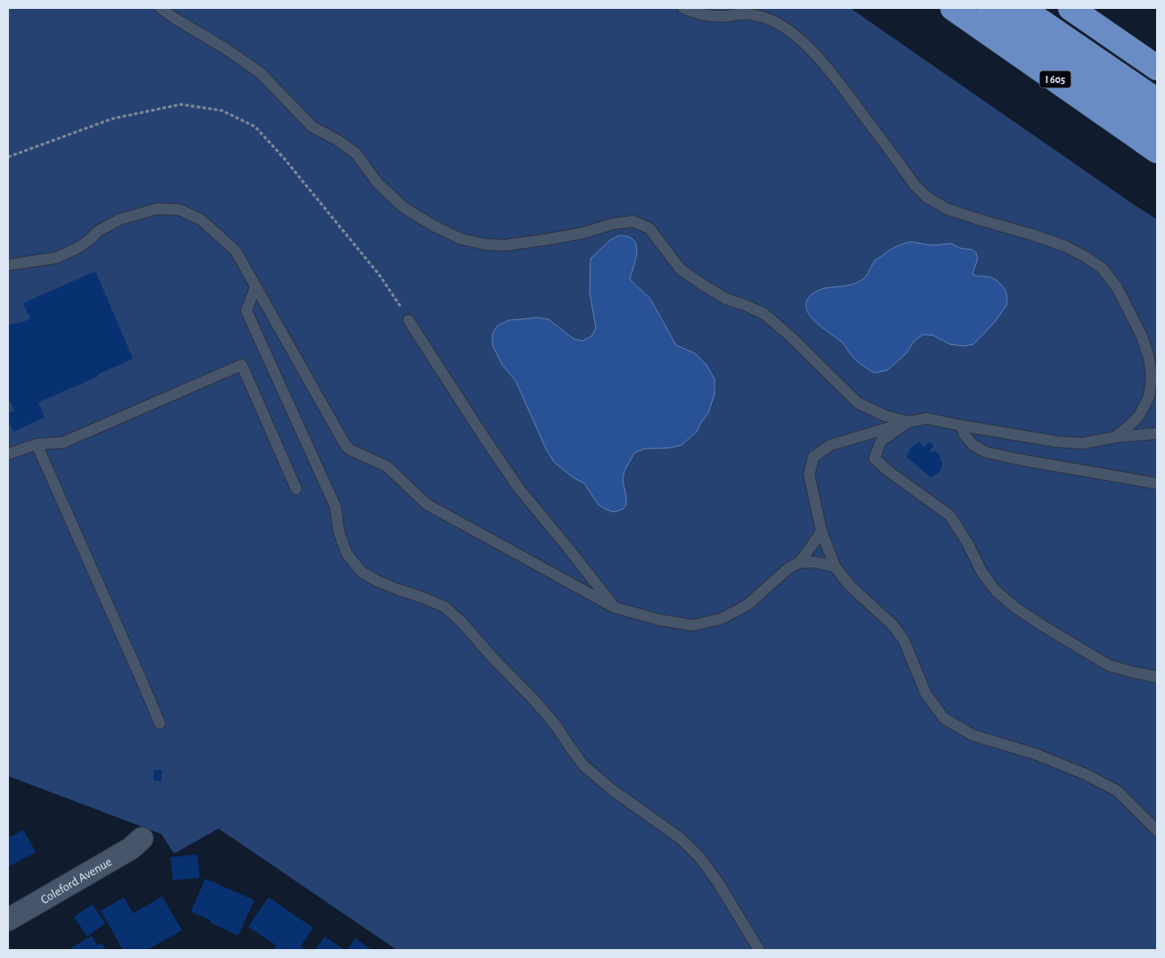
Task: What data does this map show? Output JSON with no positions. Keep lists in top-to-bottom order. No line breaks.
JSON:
{"streets":{"highway":["I 605"],"street":["Coleford Avenue"]}}
